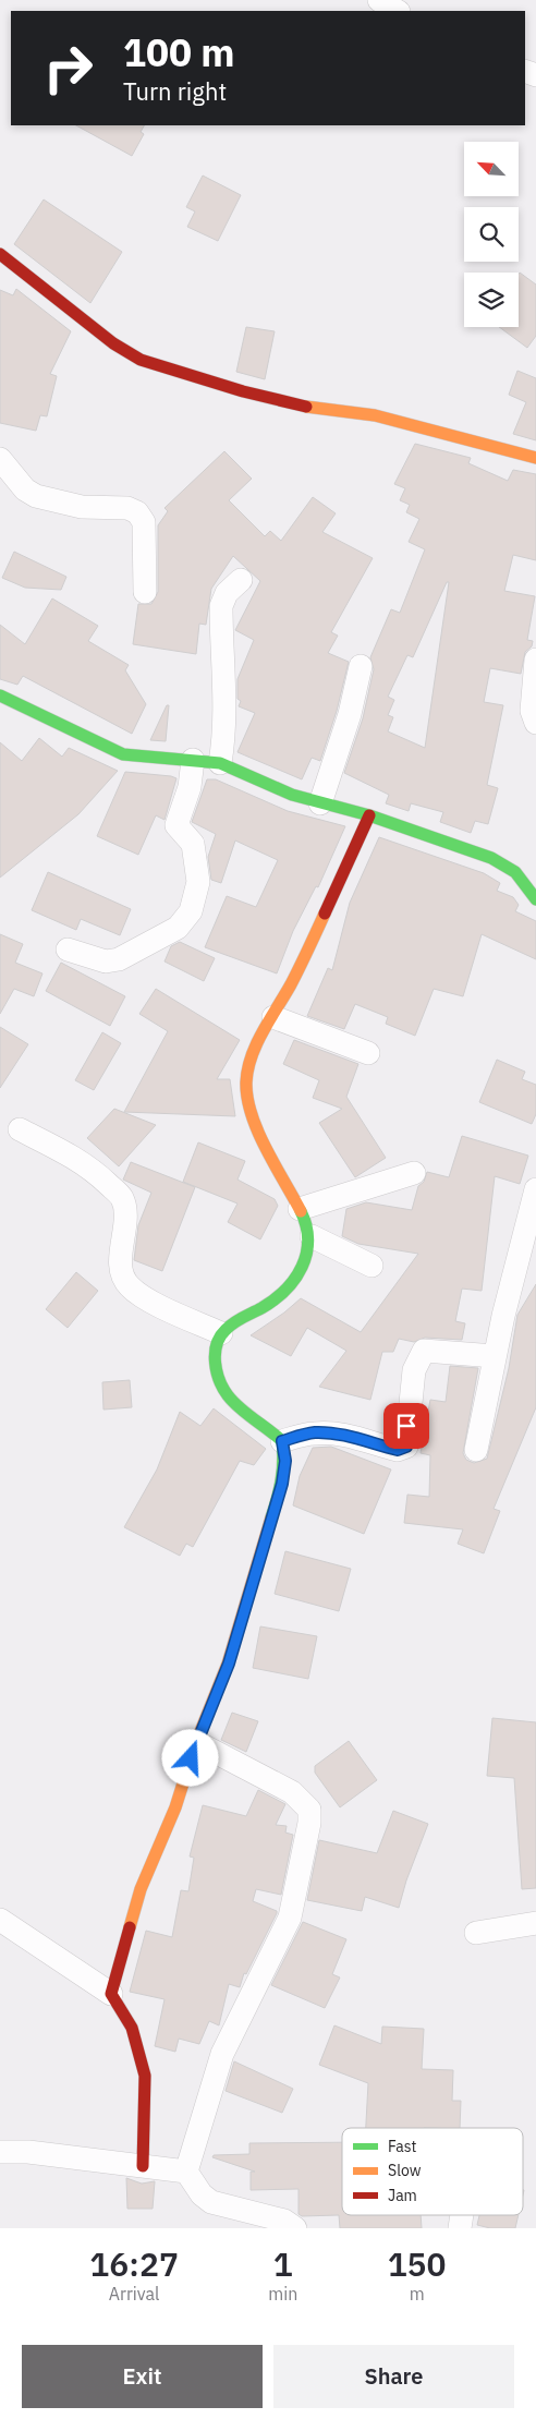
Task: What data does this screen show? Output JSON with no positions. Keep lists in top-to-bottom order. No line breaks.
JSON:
{"legend":["Fast","Slow","Jam"],"north":"top left","page":{"turn":["100 m","Turn right"],"eta":["16:27","Arrival","1","min","150","m"],"buttons":["Exit","Share"]}}
